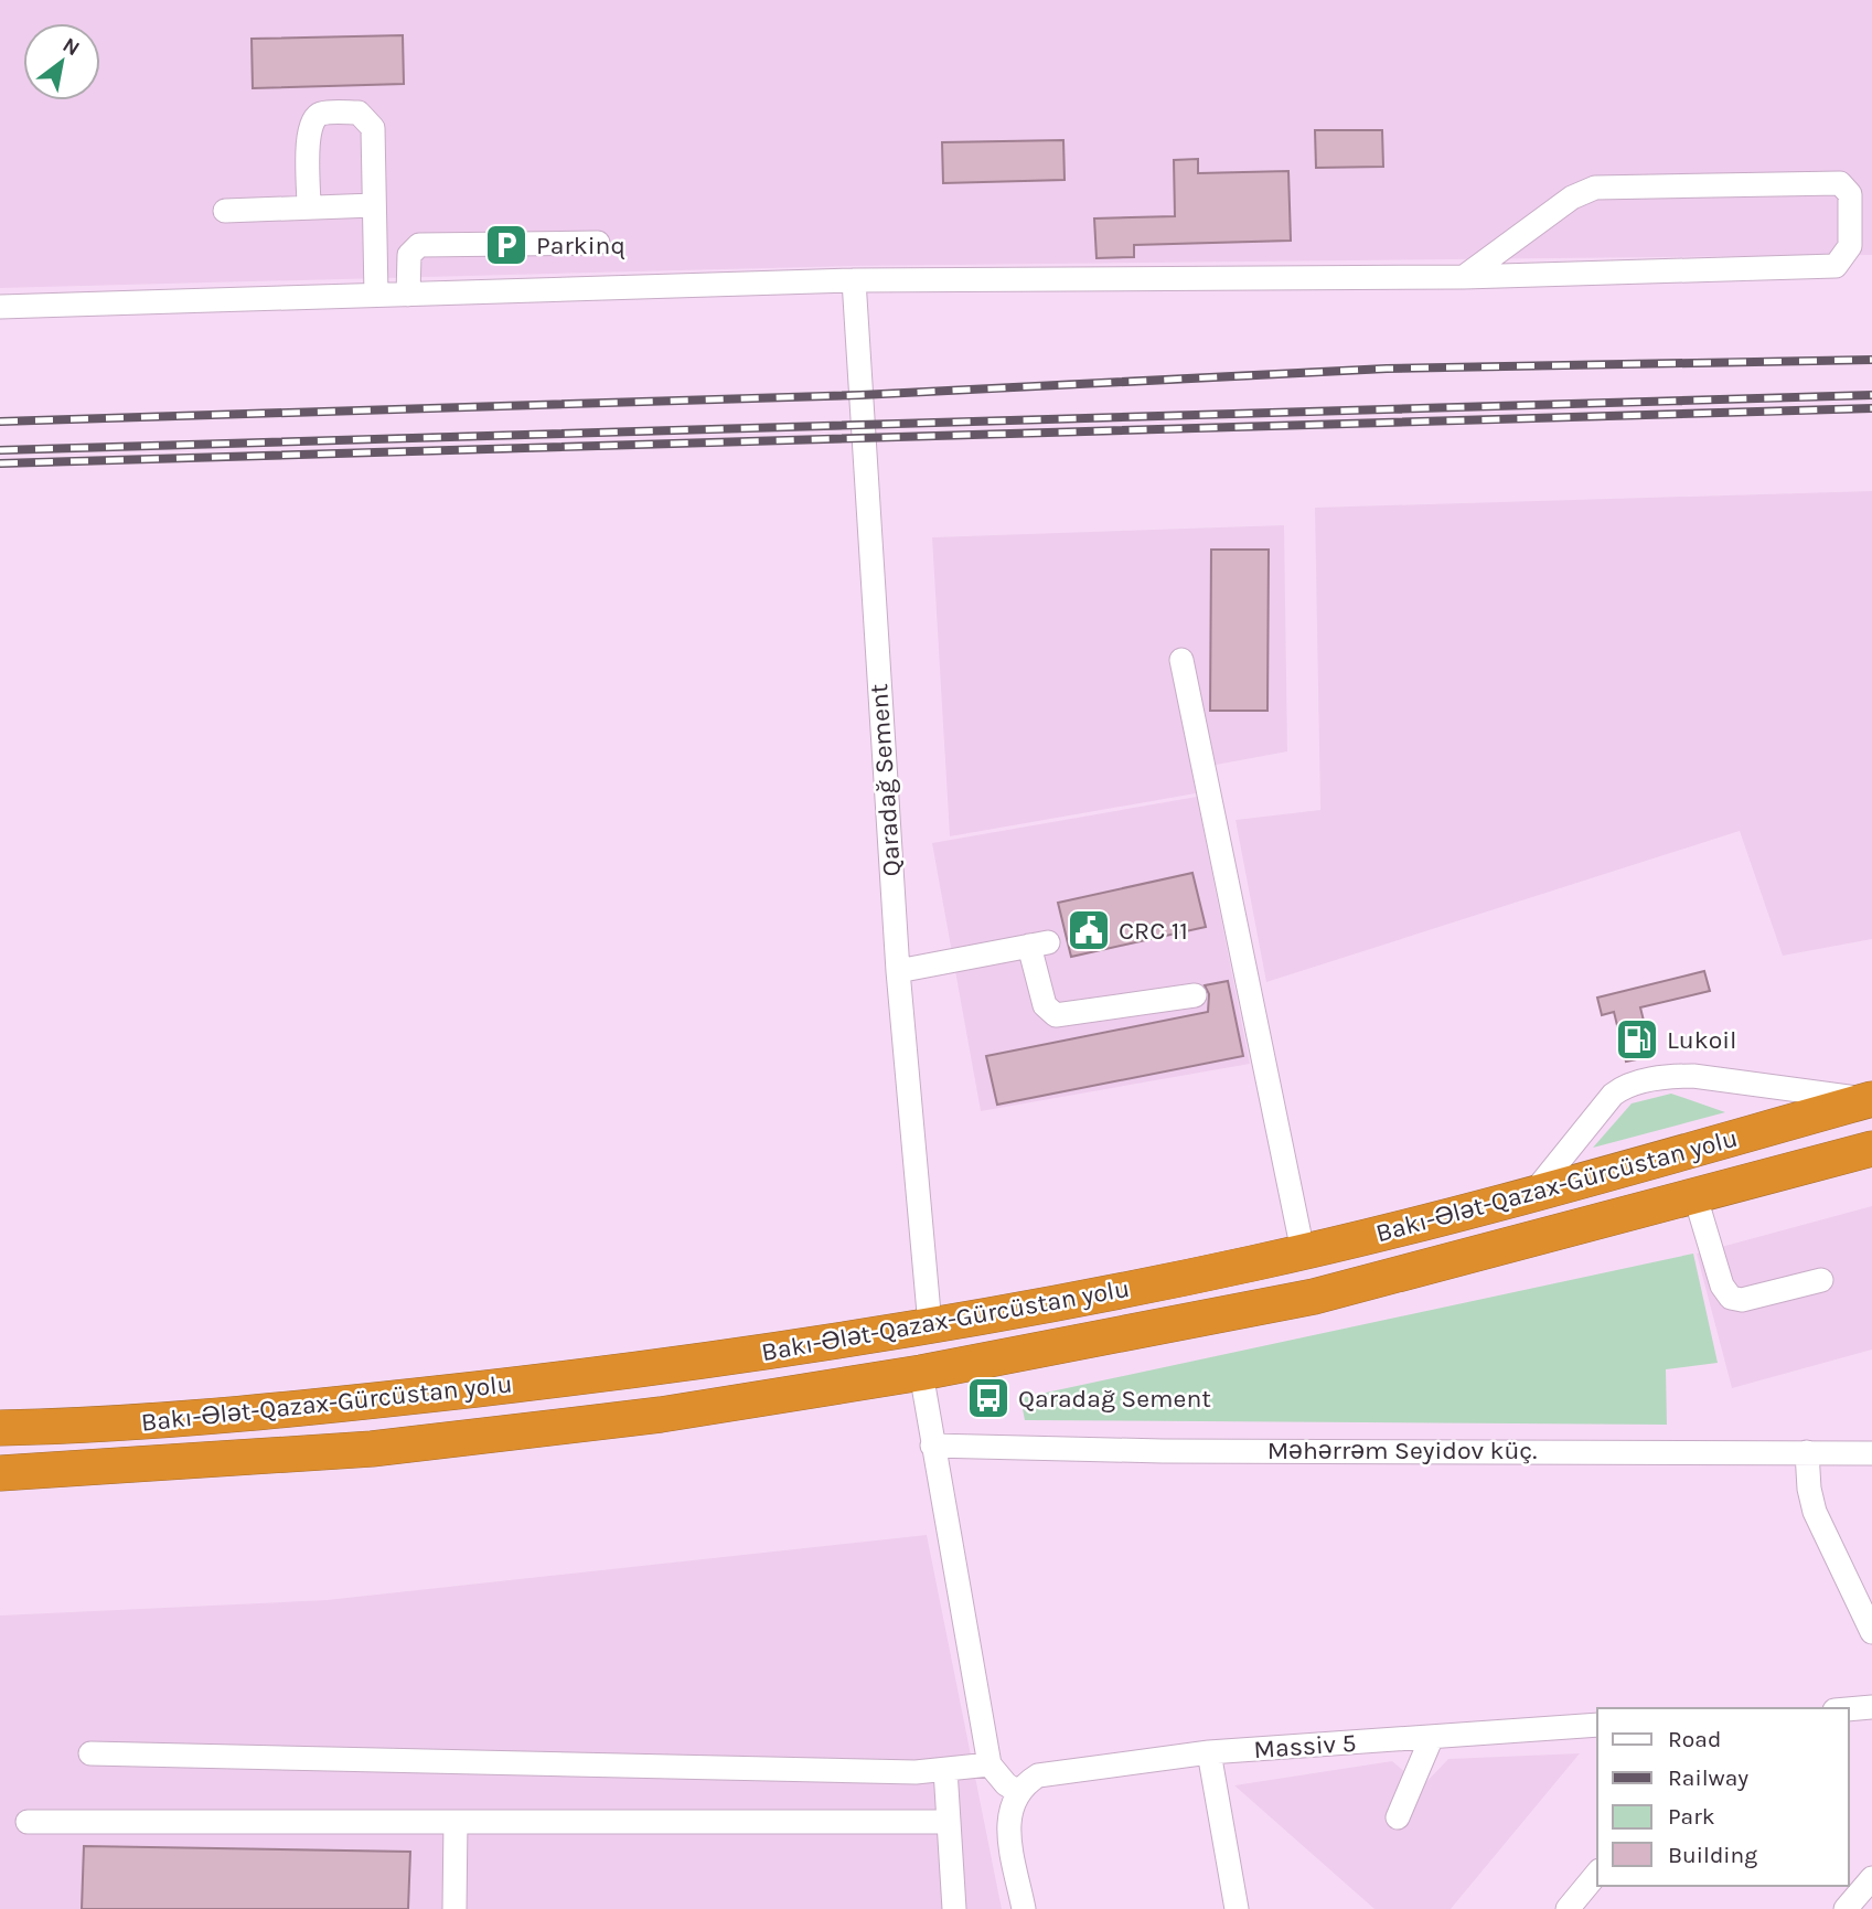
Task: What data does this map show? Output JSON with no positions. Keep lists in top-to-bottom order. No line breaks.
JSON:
{"streets":{"highway":["Bakı-Ələt-Qazax-Gürcüstan yolu"],"street":["Qaradağ Sement","Məhərrəm Seyidov küç.","Massiv 5"]},"crossings":[["Qaradağ Sement","Bakı-Ələt-Qazax-Gürcüstan yolu"]],"places":{"parking":["Parkinq"],"public building":["CRC 11"],"fuel station":["Lukoil"],"bus stop":["Qaradağ Sement"]},"legend":["Road","Railway","Park","Building"],"north":"top right"}
